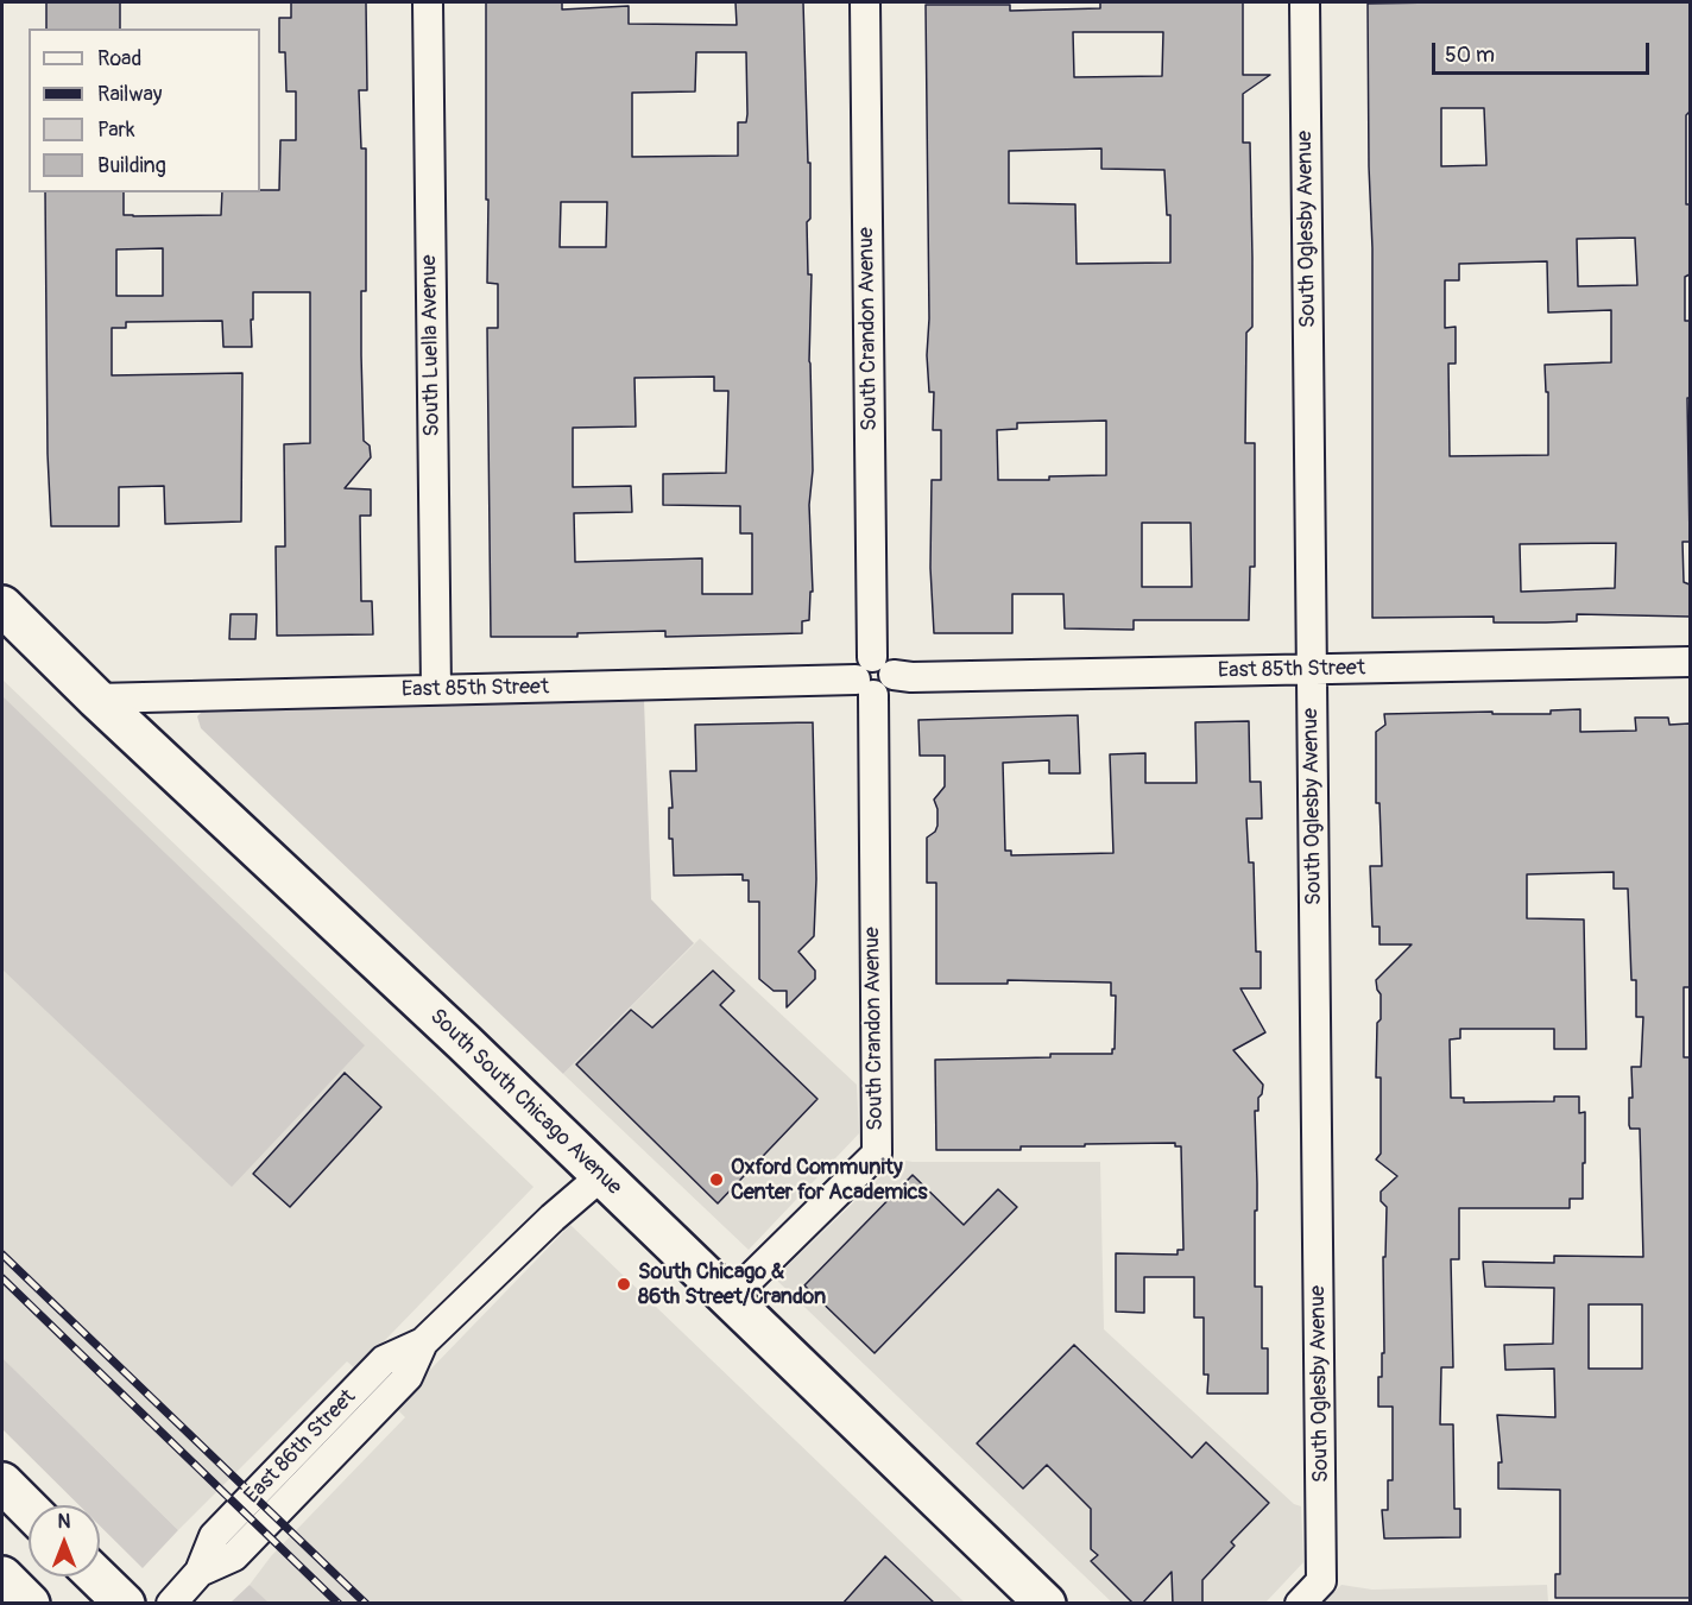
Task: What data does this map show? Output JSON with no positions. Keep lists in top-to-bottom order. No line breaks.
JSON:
{"streets":{"main road":["South South Chicago Avenue"],"street":["South Oglesby Avenue","South Crandon Avenue","South Luella Avenue","East 85th Street","East 86th Street"]},"crossings":[["South Oglesby Avenue","East 85th Street"],["South Crandon Avenue","East 85th Street"],["South Crandon Avenue","South South Chicago Avenue"],["South Luella Avenue","East 85th Street"],["East 85th Street","South South Chicago Avenue"],["South South Chicago Avenue","East 86th Street"]],"places":["Oxford Community Center for Academics","South Chicago & 86th Street/Crandon"],"legend":["Road","Railway","Park","Building"],"scale_bar":"50 m","north":"top"}
